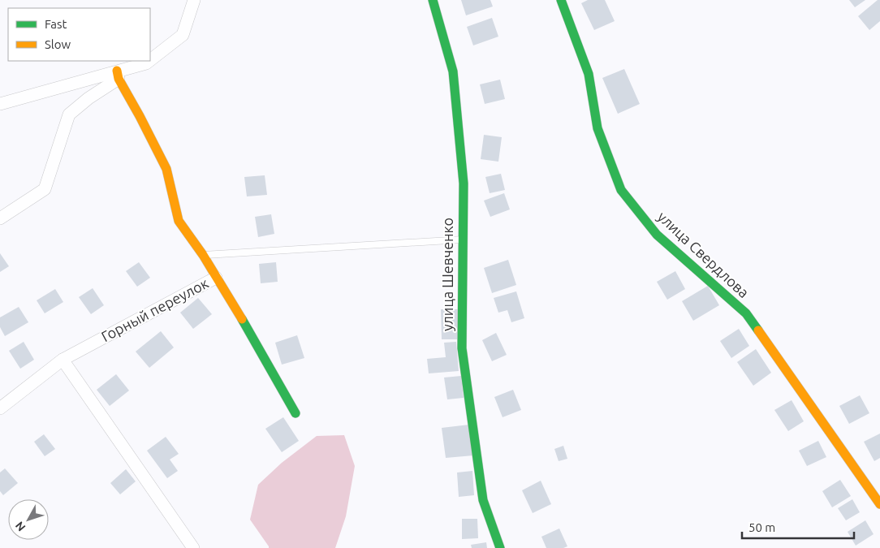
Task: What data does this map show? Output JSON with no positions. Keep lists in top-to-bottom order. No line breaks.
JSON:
{"streets":{"street":["улица Свердлова","улица Шевченко","Горный переулок"]},"legend":["Fast","Slow"],"scale_bar":"50 m","north":"bottom left"}
